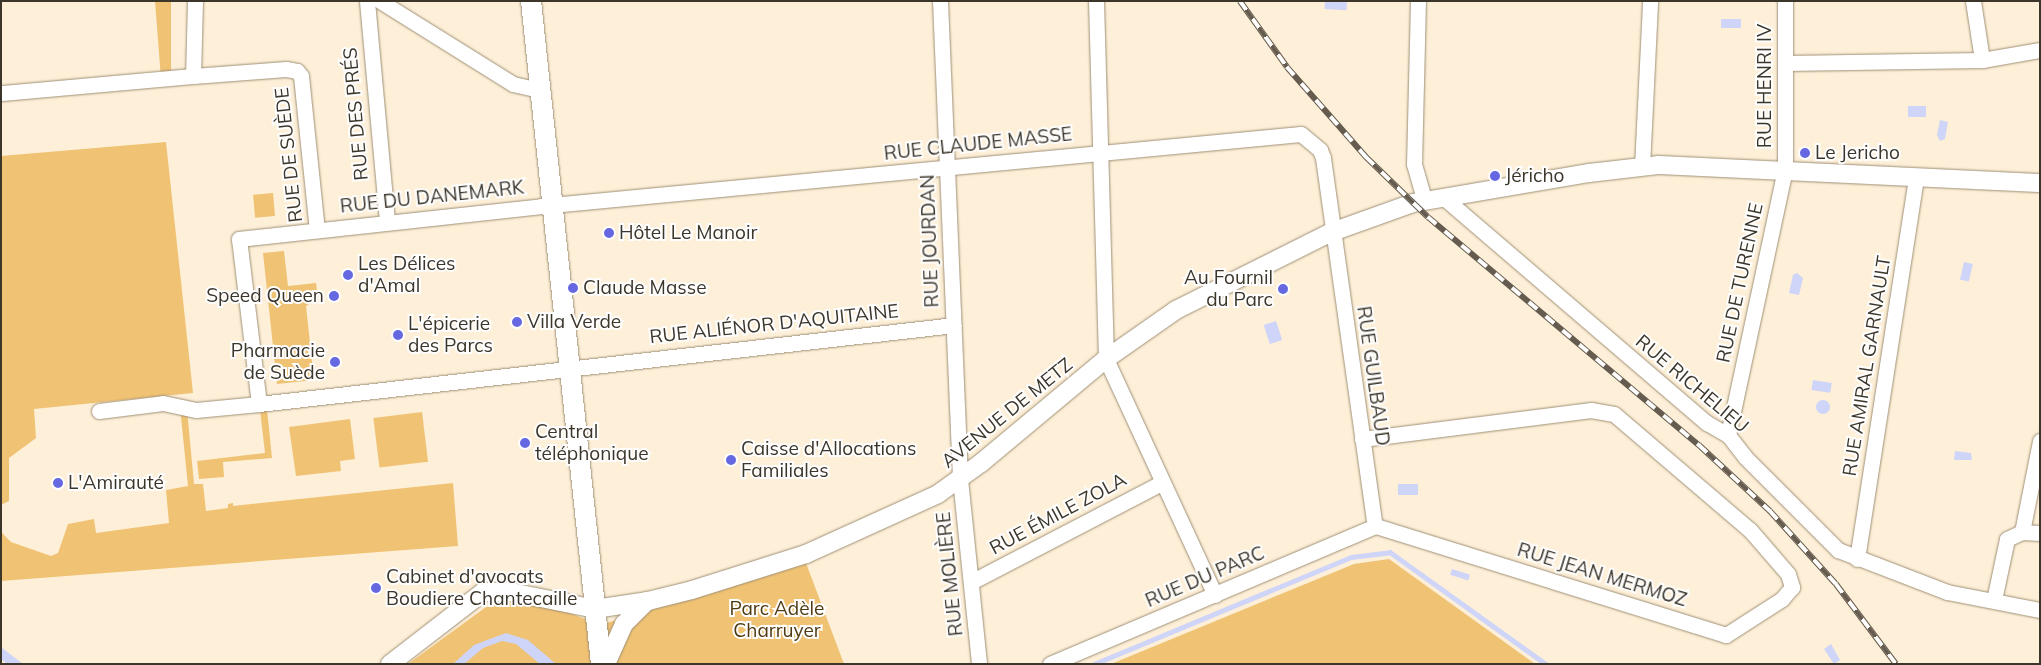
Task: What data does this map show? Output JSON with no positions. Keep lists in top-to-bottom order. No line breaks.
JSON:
{"streets":{"street":["RUE HENRI IV","RUE DES PRÉS","RUE CLAUDE MASSE","RUE DE SUÈDE","RUE DU DANEMARK","RUE JOURDAN","RUE DE TURENNE","RUE ALIÉNOR D'AQUITAINE","RUE AMIRAL GARNAULT","RUE GUILBAUD","RUE RICHELIEU","AVENUE DE METZ","RUE ÉMILE ZOLA","RUE MOLIÈRE","RUE JEAN MERMOZ","RUE DU PARC"]},"crossings":[["RUE HENRI IV","RUE DE TURENNE"],["RUE HENRI IV","AVENUE DE METZ"],["RUE DES PRÉS","RUE DU DANEMARK"],["RUE CLAUDE MASSE","RUE DU DANEMARK"],["RUE CLAUDE MASSE","RUE JOURDAN"],["RUE CLAUDE MASSE","RUE GUILBAUD"],["RUE CLAUDE MASSE","AVENUE DE METZ"],["RUE DE SUÈDE","RUE DU DANEMARK"],["RUE JOURDAN","RUE ALIÉNOR D'AQUITAINE"],["RUE JOURDAN","AVENUE DE METZ"],["RUE JOURDAN","RUE MOLIÈRE"],["RUE DE TURENNE","RUE RICHELIEU"],["RUE DE TURENNE","AVENUE DE METZ"],["RUE AMIRAL GARNAULT","RUE RICHELIEU"],["RUE AMIRAL GARNAULT","AVENUE DE METZ"],["RUE GUILBAUD","AVENUE DE METZ"],["RUE GUILBAUD","RUE JEAN MERMOZ"],["RUE GUILBAUD","RUE DU PARC"],["RUE RICHELIEU","AVENUE DE METZ"],["AVENUE DE METZ","RUE MOLIÈRE"],["RUE ÉMILE ZOLA","RUE MOLIÈRE"],["RUE JEAN MERMOZ","RUE DU PARC"]],"parks":["Parc Adèle Charruyer"],"places":["Le Jericho","Jéricho","Hôtel Le Manoir","Les Délices d'Amal","Claude Masse","Au Fournil du Parc","Speed Queen","Villa Verde","L'épicerie des Parcs","Pharmacie de Suède","Central téléphonique","Caisse d'Allocations Familiales","L'Amirauté","Cabinet d'avocats Boudiere Chantecaille"]}
